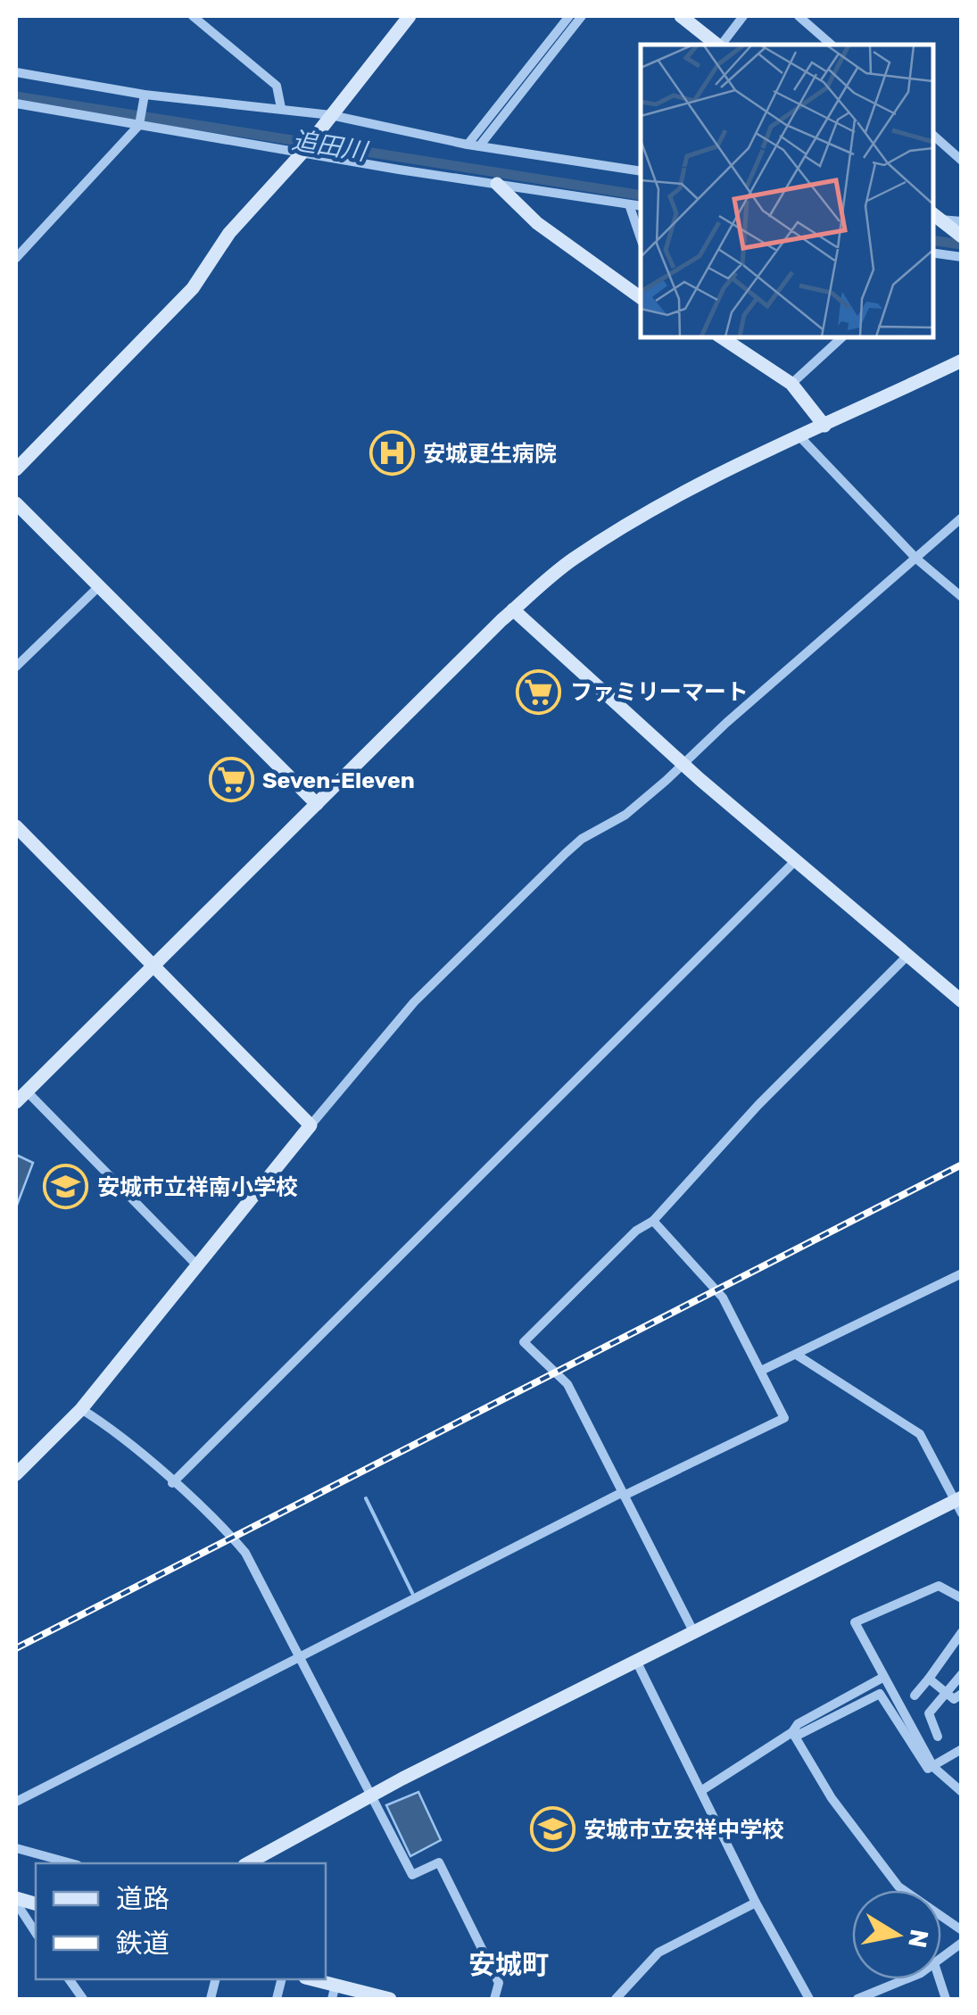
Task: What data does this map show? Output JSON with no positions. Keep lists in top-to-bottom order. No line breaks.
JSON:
{"districts":["安城町"],"water":["追田川"],"places":{"hospital":["安城更生病院"],"supermarket":["ファミリーマート","Seven-Eleven"],"school or university":["安城市立祥南小学校","安城市立安祥中学校"]},"legend":["道路","鉄道"],"north":"right"}
